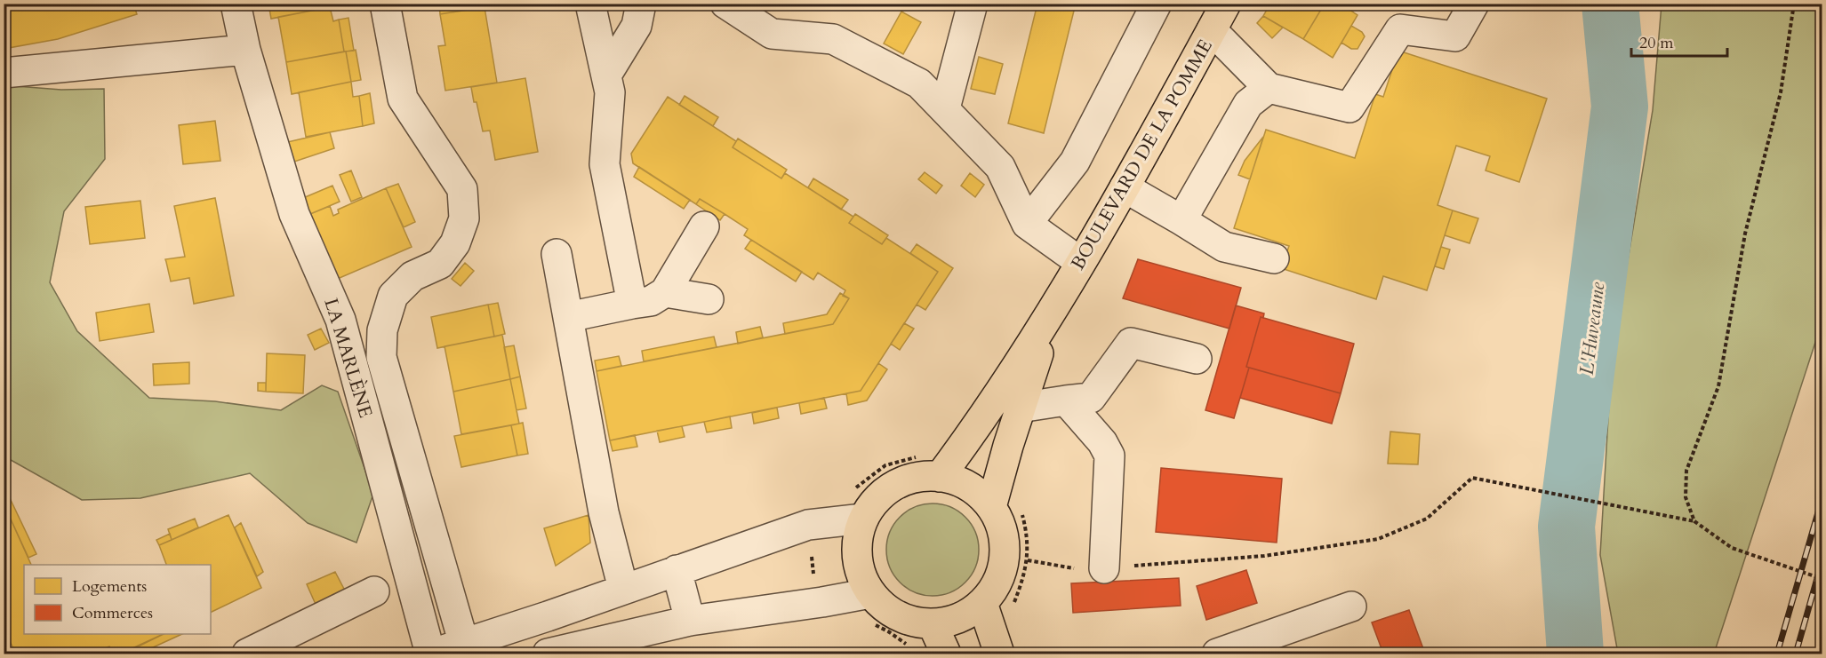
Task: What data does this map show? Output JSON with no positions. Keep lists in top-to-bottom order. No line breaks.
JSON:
{"streets":{"main road":["BOULEVARD DE LA POMME"],"street":["LA MARLÈNE"]},"water":["L'Huveaune"],"legend":["Logements","Commerces"],"scale_bar":"20 m"}
